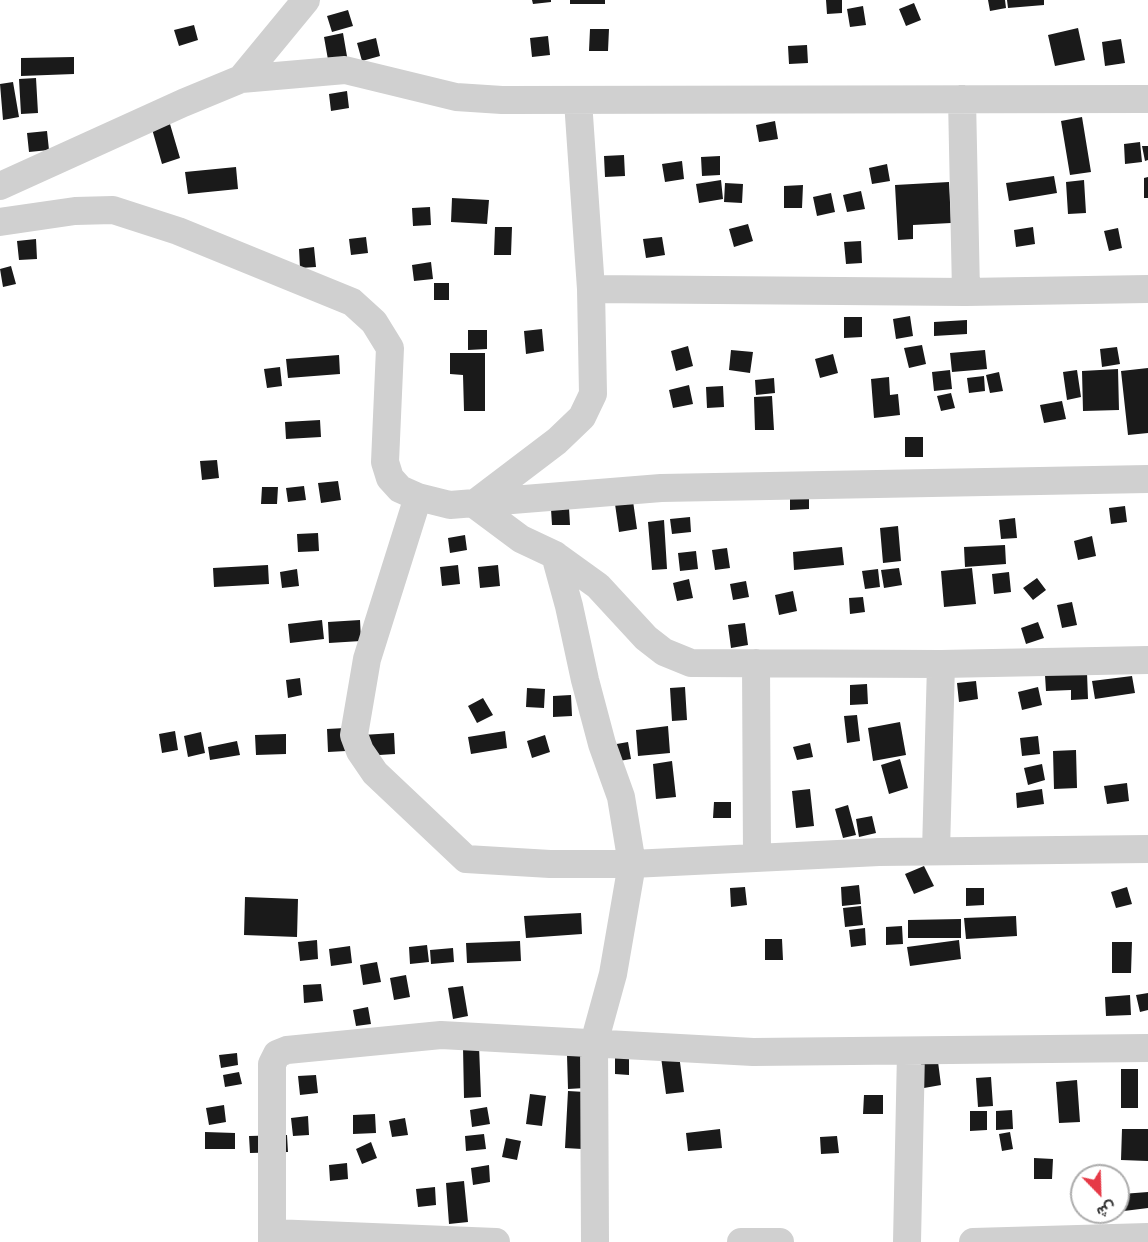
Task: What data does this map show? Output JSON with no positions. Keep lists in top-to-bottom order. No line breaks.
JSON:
{"north":"bottom right"}
